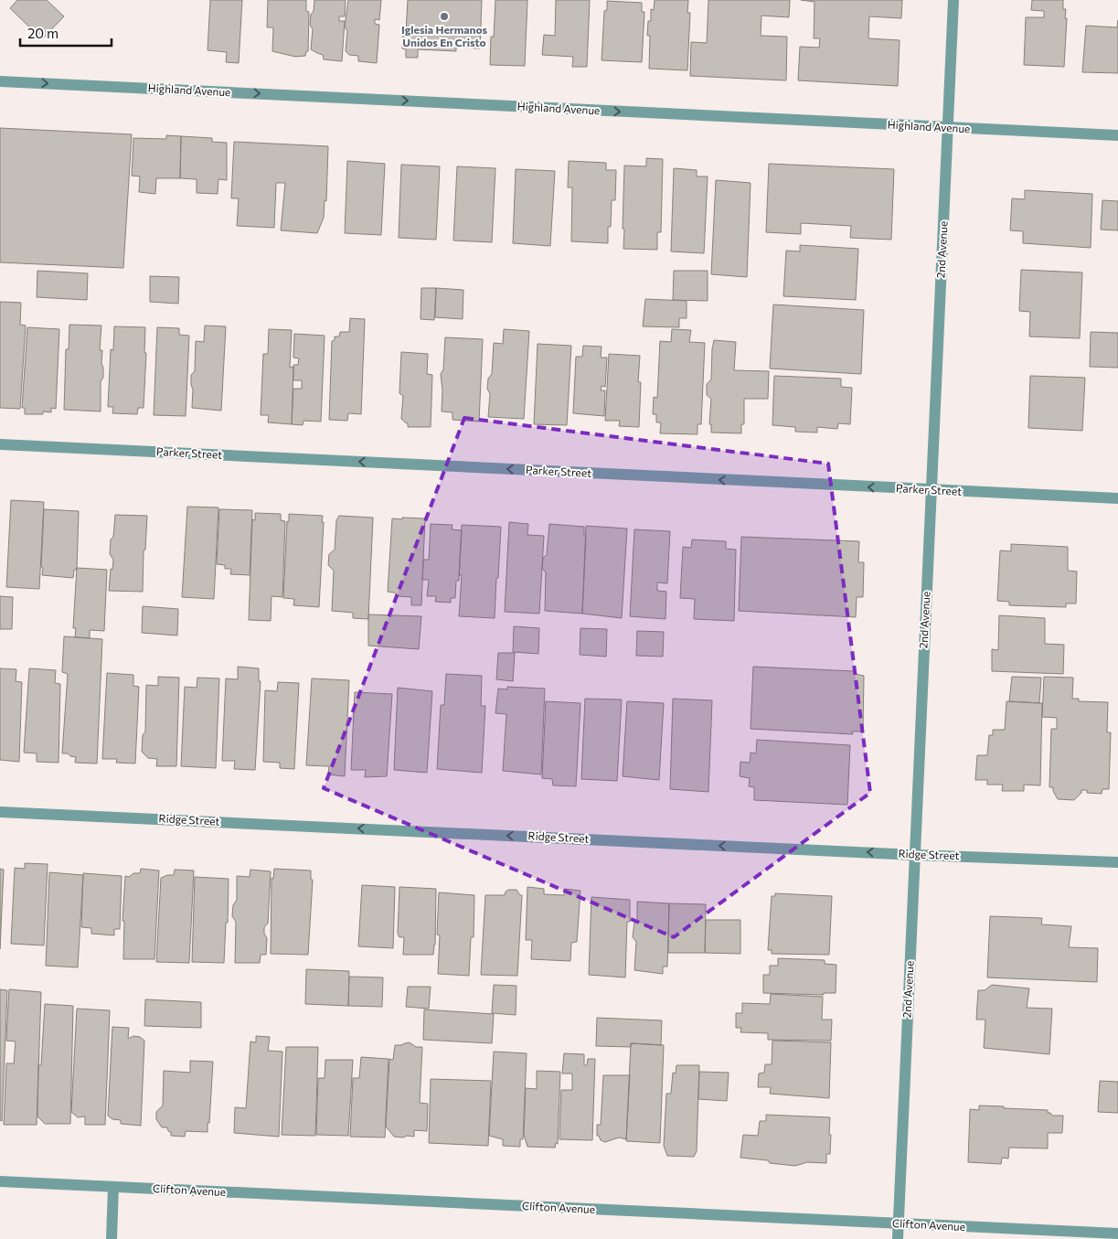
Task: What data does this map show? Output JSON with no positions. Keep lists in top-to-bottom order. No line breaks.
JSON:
{"streets":{"street":["Highland Avenue","2nd Avenue","Parker Street","Ridge Street","Clifton Avenue"]},"crossings":[["Highland Avenue","2nd Avenue"],["2nd Avenue","Parker Street"],["2nd Avenue","Ridge Street"],["2nd Avenue","Clifton Avenue"]],"one_way":["Highland Avenue","Parker Street","Ridge Street"],"places":["Iglesia Hermanos Unidos En Cristo"],"scale_bar":"20 m"}
